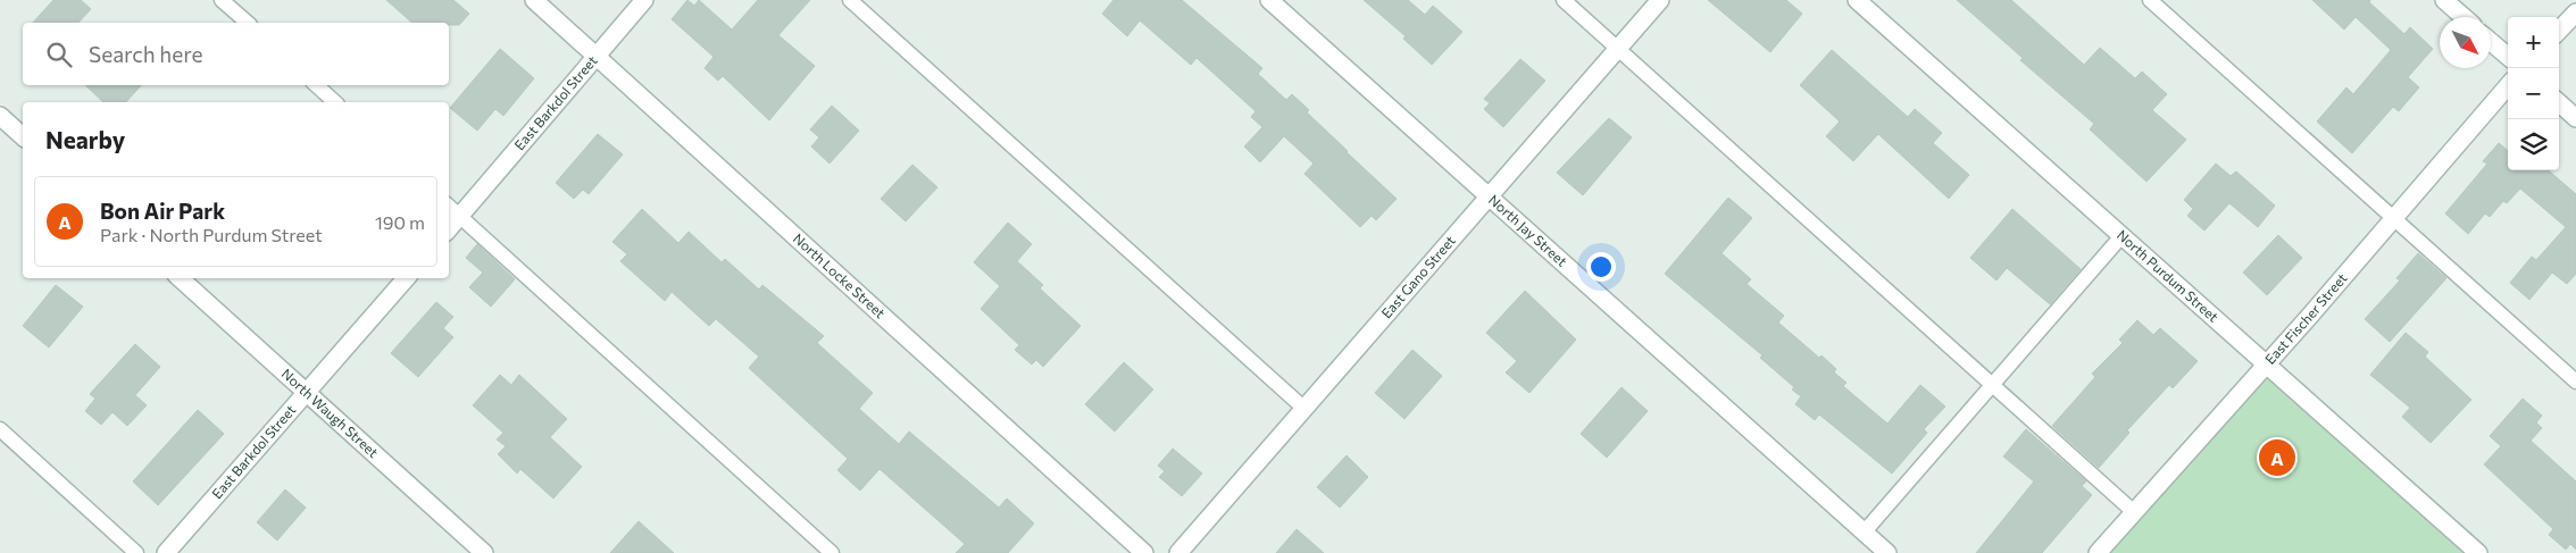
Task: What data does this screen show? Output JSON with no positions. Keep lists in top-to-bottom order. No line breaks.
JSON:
{"streets":{"street":["East Barkdol Street","North Jay Street","North Locke Street","North Purdum Street","East Gano Street","East Fischer Street","North Waugh Street"]},"crossings":[["East Barkdol Street","North Locke Street"],["East Barkdol Street","North Waugh Street"],["North Jay Street","East Gano Street"],["North Purdum Street","East Fischer Street"]],"north":"bottom right","page":{"map_buttons":["+","−"],"search":"Search here","heading":"Nearby","list":[{"mark":"A","name":"Bon Air Park","note":"Park · North Purdum Street","value":"190 m"}],"pins":"A"}}
